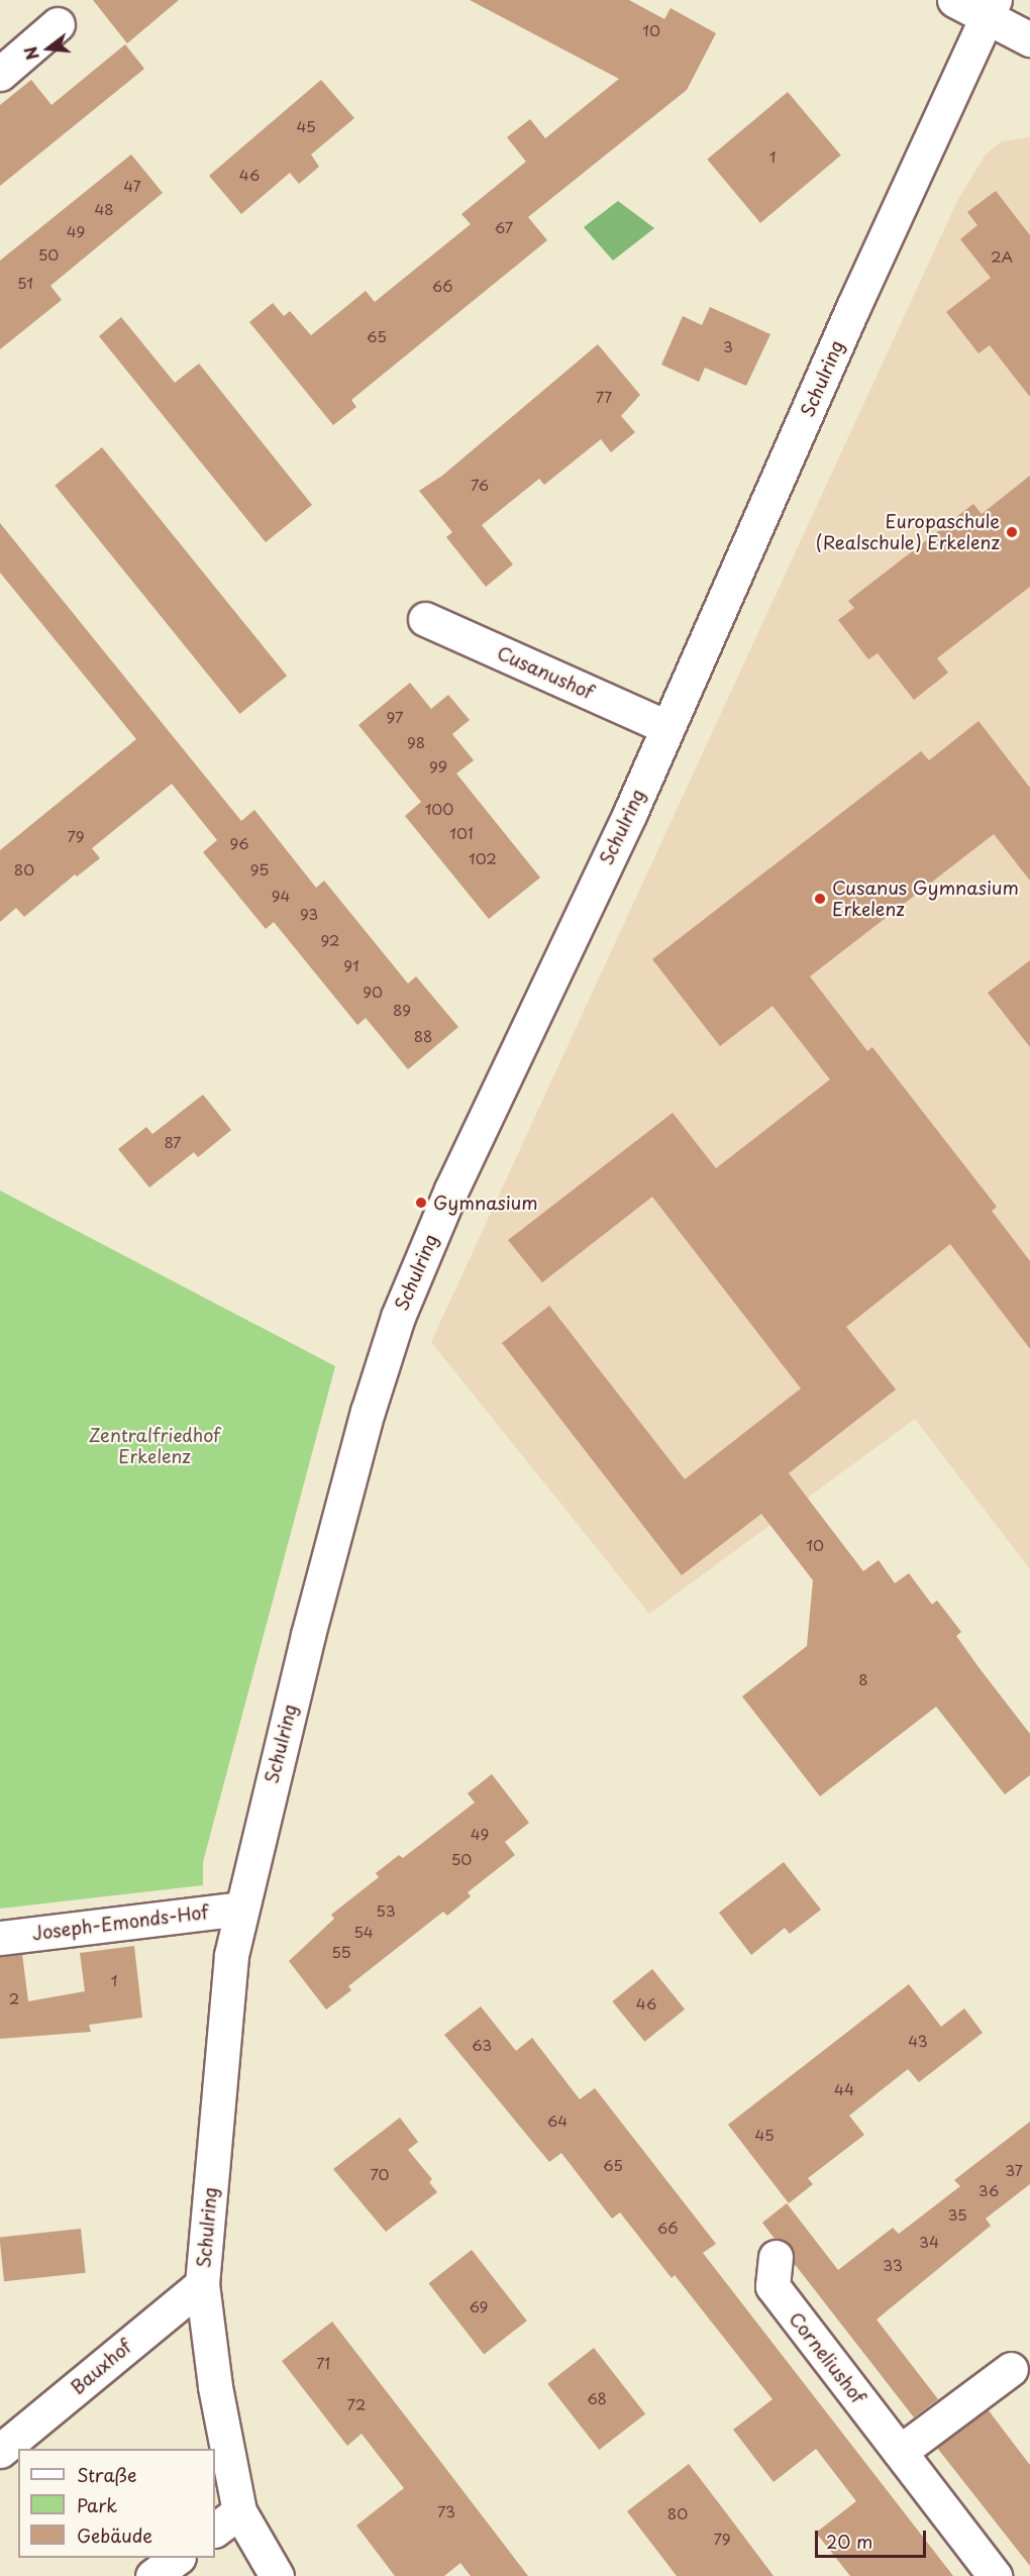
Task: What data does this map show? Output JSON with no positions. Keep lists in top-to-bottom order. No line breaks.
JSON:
{"streets":{"street":["Schulring","Cusanushof","Joseph-Emonds-Hof","Corneliushof","Bauxhof"]},"crossings":[["Schulring","Cusanushof"],["Schulring","Joseph-Emonds-Hof"],["Schulring","Bauxhof"]],"parks":["Zentralfriedhof Erkelenz"],"places":["Europaschule (Realschule) Erkelenz","Cusanus Gymnasium Erkelenz","Gymnasium"],"house_numbers":["10","45","1","46","47","48","67","49","50","2A","51","66","65","3","77","76","97","98","99","100","101","79","96","102","80","95","94","93","92","91","90","89","88","87","10","8","49","50","53","54","55","1","2","46","43","63","44","64","45","65","37","70","36","35","66","34","33","69","71","68","72","73","80","79"],"legend":["Straße","Park","Gebäude"],"scale_bar":"20 m","north":"left"}
